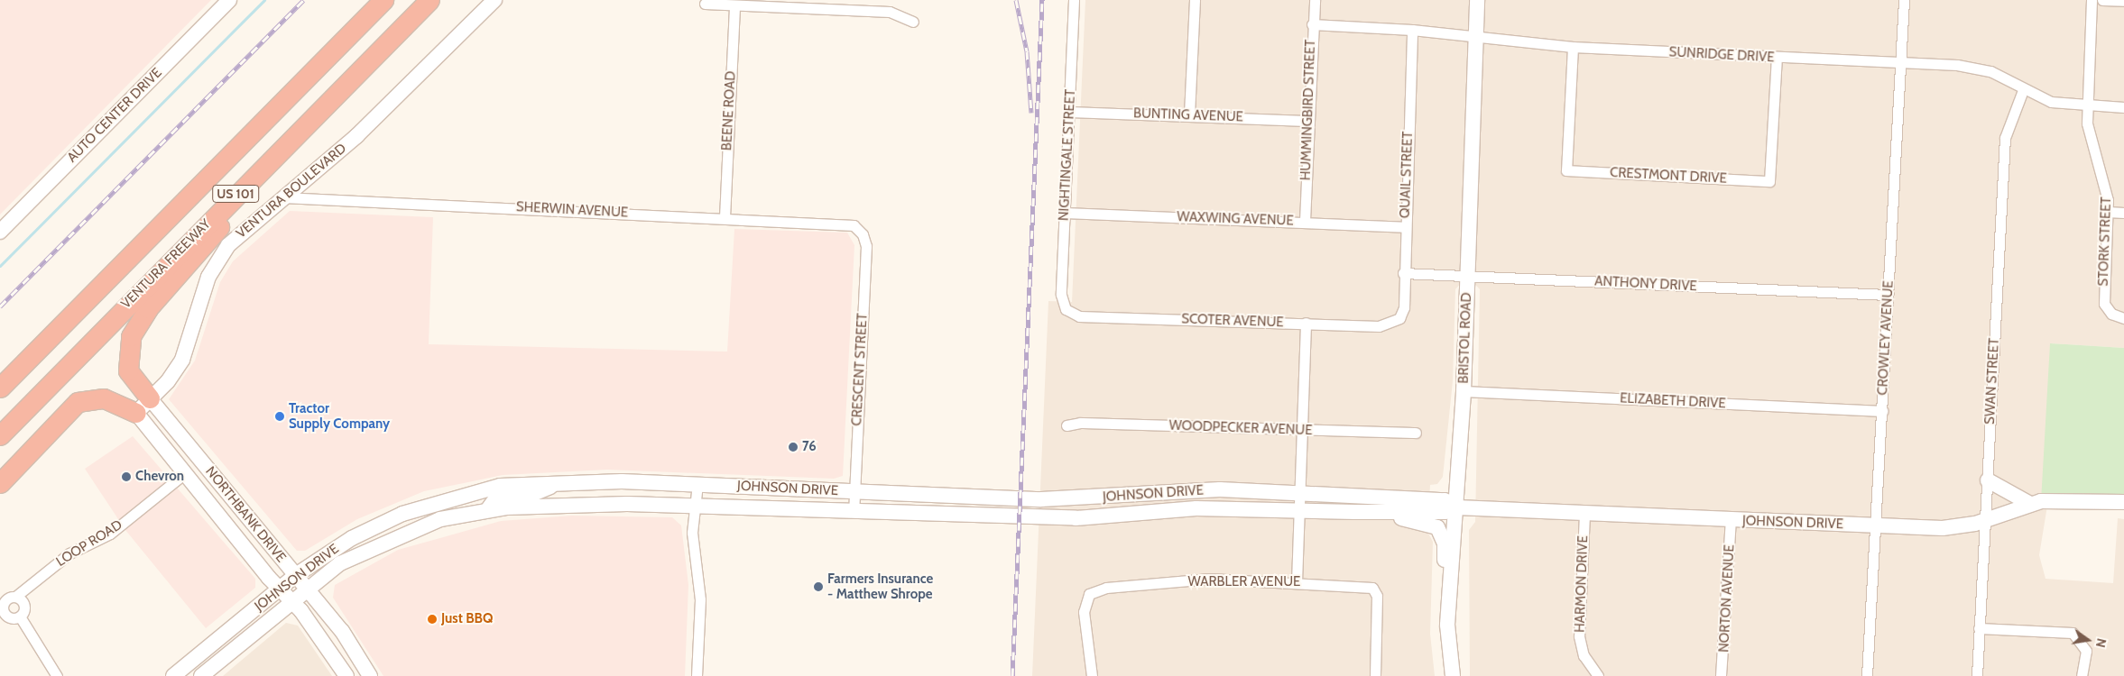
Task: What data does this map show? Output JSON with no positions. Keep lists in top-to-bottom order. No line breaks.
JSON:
{"streets":{"highway":["US 101","VENTURA FREEWAY"],"main road":["AUTO CENTER DRIVE","VENTURA BOULEVARD","BRISTOL ROAD","JOHNSON DRIVE","NORTHBANK DRIVE"],"street":["SUNRIDGE DRIVE","HUMMINGBIRD STREET","BEENE ROAD","BUNTING AVENUE","NIGHTINGALE STREET","QUAIL STREET","CRESTMONT DRIVE","SHERWIN AVENUE","WAXWING AVENUE","STORK STREET","ANTHONY DRIVE","SCOTER AVENUE","CROWLEY AVENUE","CRESCENT STREET","SWAN STREET","ELIZABETH DRIVE","WOODPECKER AVENUE","LOOP ROAD","WARBLER AVENUE","HARMON DRIVE","NORTON AVENUE"]},"crossings":[["SUNRIDGE DRIVE","HUMMINGBIRD STREET"],["SUNRIDGE DRIVE","QUAIL STREET"],["SUNRIDGE DRIVE","CRESTMONT DRIVE"],["SUNRIDGE DRIVE","STORK STREET"],["SUNRIDGE DRIVE","BRISTOL ROAD"],["SUNRIDGE DRIVE","CROWLEY AVENUE"],["SUNRIDGE DRIVE","SWAN STREET"],["HUMMINGBIRD STREET","BUNTING AVENUE"],["HUMMINGBIRD STREET","WAXWING AVENUE"],["BEENE ROAD","SHERWIN AVENUE"],["BUNTING AVENUE","NIGHTINGALE STREET"],["NIGHTINGALE STREET","WAXWING AVENUE"],["NIGHTINGALE STREET","SCOTER AVENUE"],["QUAIL STREET","WAXWING AVENUE"],["QUAIL STREET","ANTHONY DRIVE"],["QUAIL STREET","SCOTER AVENUE"],["VENTURA BOULEVARD","SHERWIN AVENUE"],["VENTURA BOULEVARD","NORTHBANK DRIVE"],["SHERWIN AVENUE","CRESCENT STREET"],["ANTHONY DRIVE","BRISTOL ROAD"],["ANTHONY DRIVE","CROWLEY AVENUE"],["BRISTOL ROAD","ELIZABETH DRIVE"],["BRISTOL ROAD","JOHNSON DRIVE"],["CROWLEY AVENUE","ELIZABETH DRIVE"],["CROWLEY AVENUE","JOHNSON DRIVE"],["CRESCENT STREET","JOHNSON DRIVE"],["SWAN STREET","JOHNSON DRIVE"],["JOHNSON DRIVE","NORTHBANK DRIVE"],["JOHNSON DRIVE","HARMON DRIVE"],["JOHNSON DRIVE","NORTON AVENUE"],["NORTHBANK DRIVE","LOOP ROAD"]],"places":["Tractor Supply Company","76","Chevron","Farmers Insurance - Matthew Shrope","Just BBQ"],"north":"right"}
